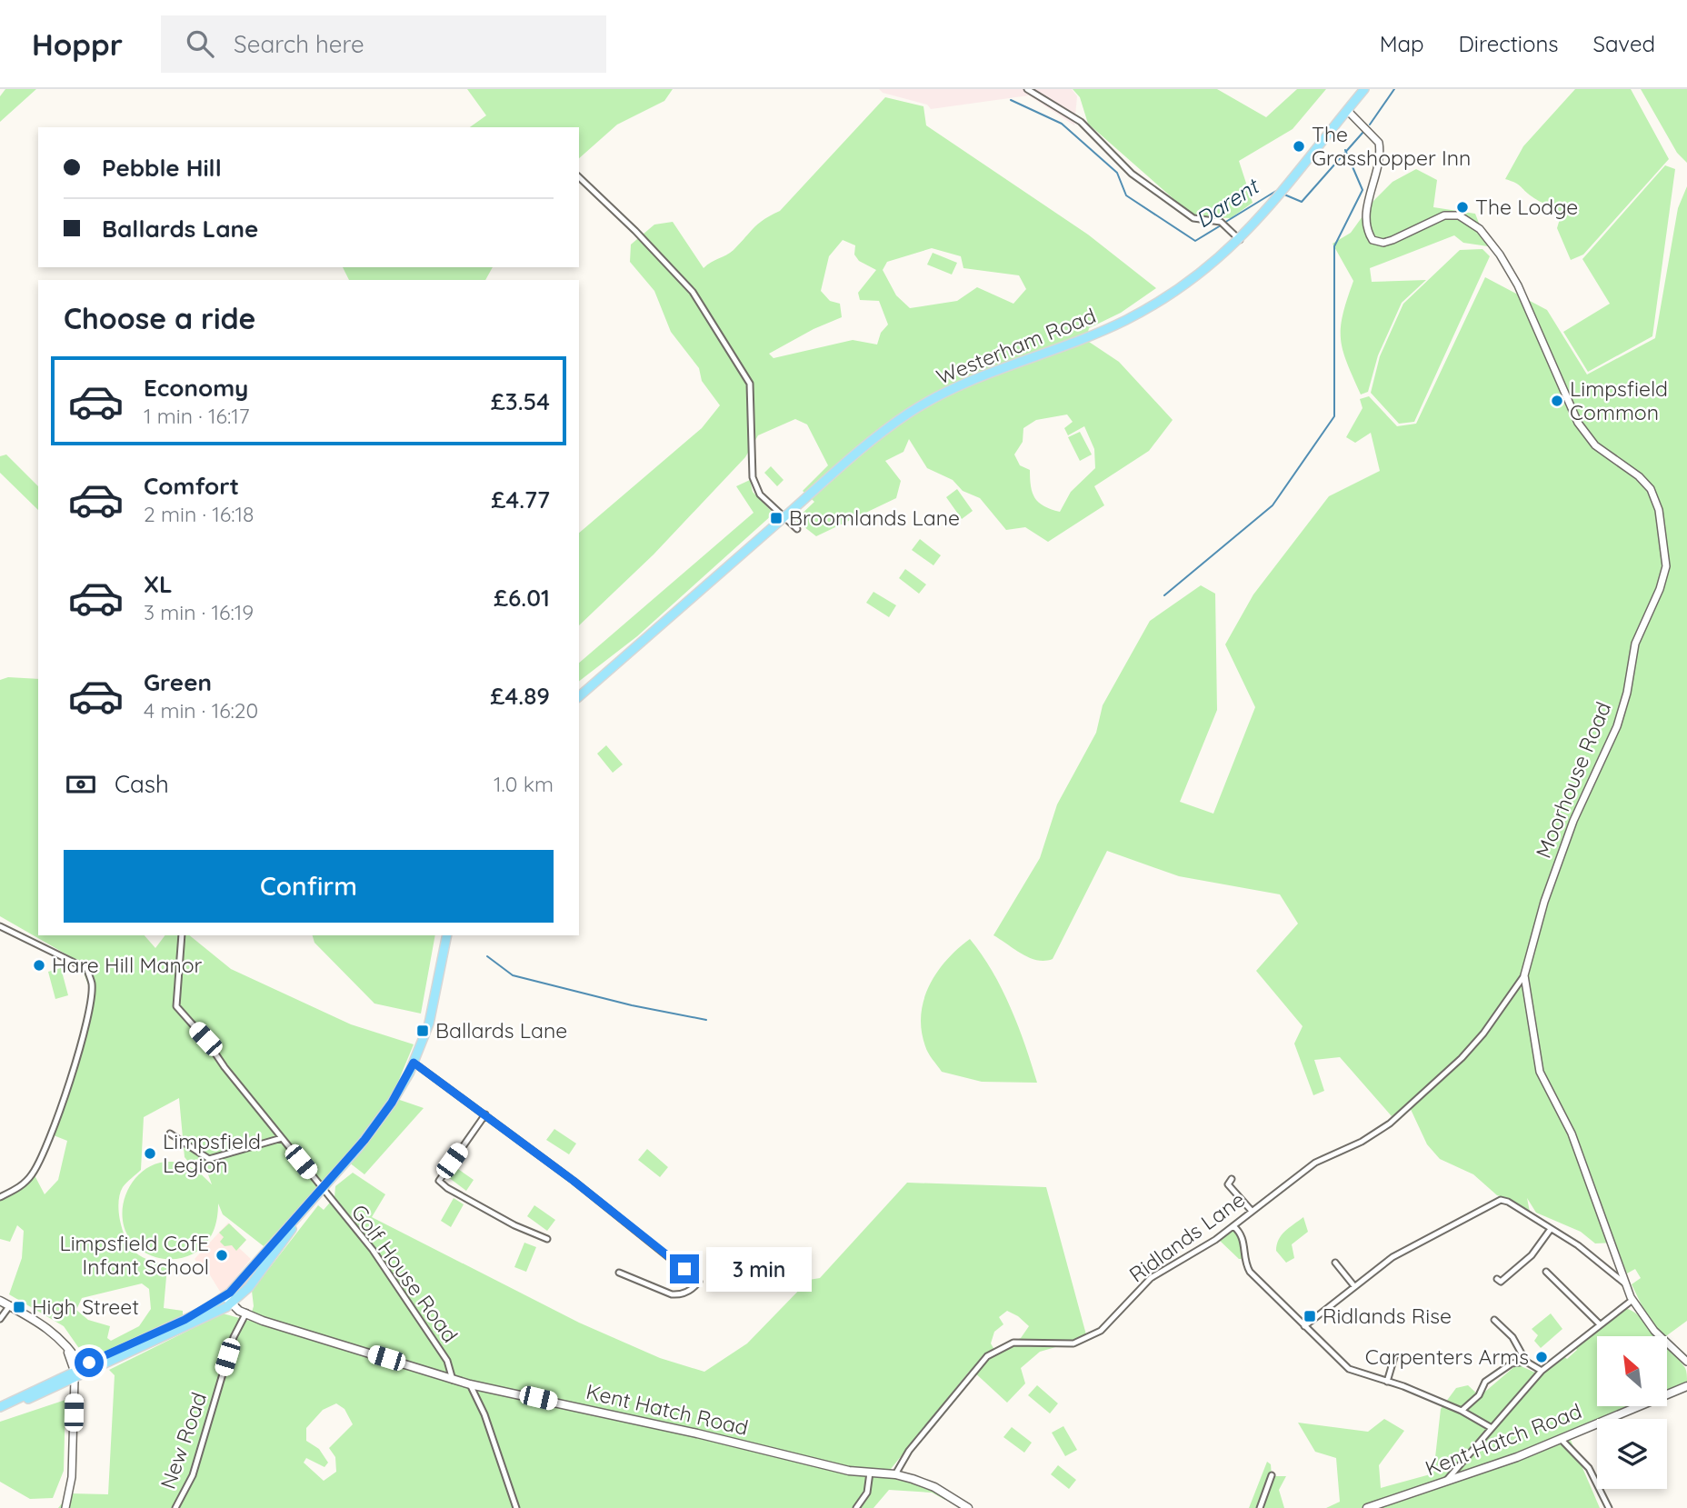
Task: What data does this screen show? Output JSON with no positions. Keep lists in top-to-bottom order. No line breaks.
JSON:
{"streets":{"main road":["Westerham Road","Kent Hatch Road"],"street":["Moorhouse Road","Ridlands Lane","Golf House Road","New Road"]},"crossings":[["Westerham Road","Moorhouse Road"],["Moorhouse Road","Ridlands Lane"],["Ridlands Lane","Kent Hatch Road"],["Golf House Road","Kent Hatch Road"],["Kent Hatch Road","New Road"]],"water":["Darent"],"places":{"other":["The Grasshopper Inn","The Lodge","Limpsfield Common","Hare Hill Manor","Limpsfield Legion","Limpsfield CofE Infant School","Carpenters Arms"],"transit":["Broomlands Lane","Ballards Lane","High Street","Ridlands Rise"]},"north":"top left","page":{"header":"Hoppr","search":"Search here","nav":["Map","Directions","Saved"],"banner":["Pebble Hill","Ballards Lane"],"heading":"Choose a ride","list":[{"name":"Economy","note":"1 min · 16:17","value":"£3.54"},{"name":"Comfort","note":"2 min · 16:18","value":"£4.77"},{"name":"XL","note":"3 min · 16:19","value":"£6.01"},{"name":"Green","note":"4 min · 16:20","value":"£4.89"}],"pay":["Cash","1.0 km"],"buttons":"Confirm","bubble":"3 min"}}
